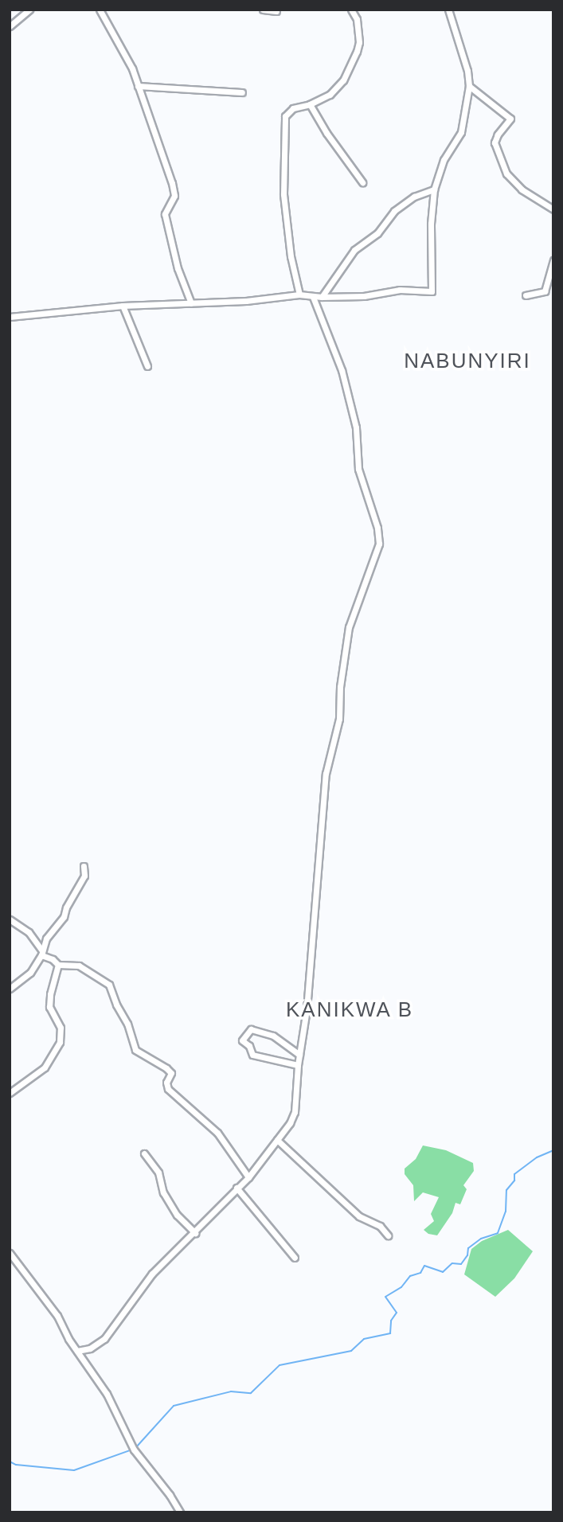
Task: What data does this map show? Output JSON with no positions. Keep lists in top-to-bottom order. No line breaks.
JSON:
{"districts":["NABUNYIRI","KANIKWA B"]}
